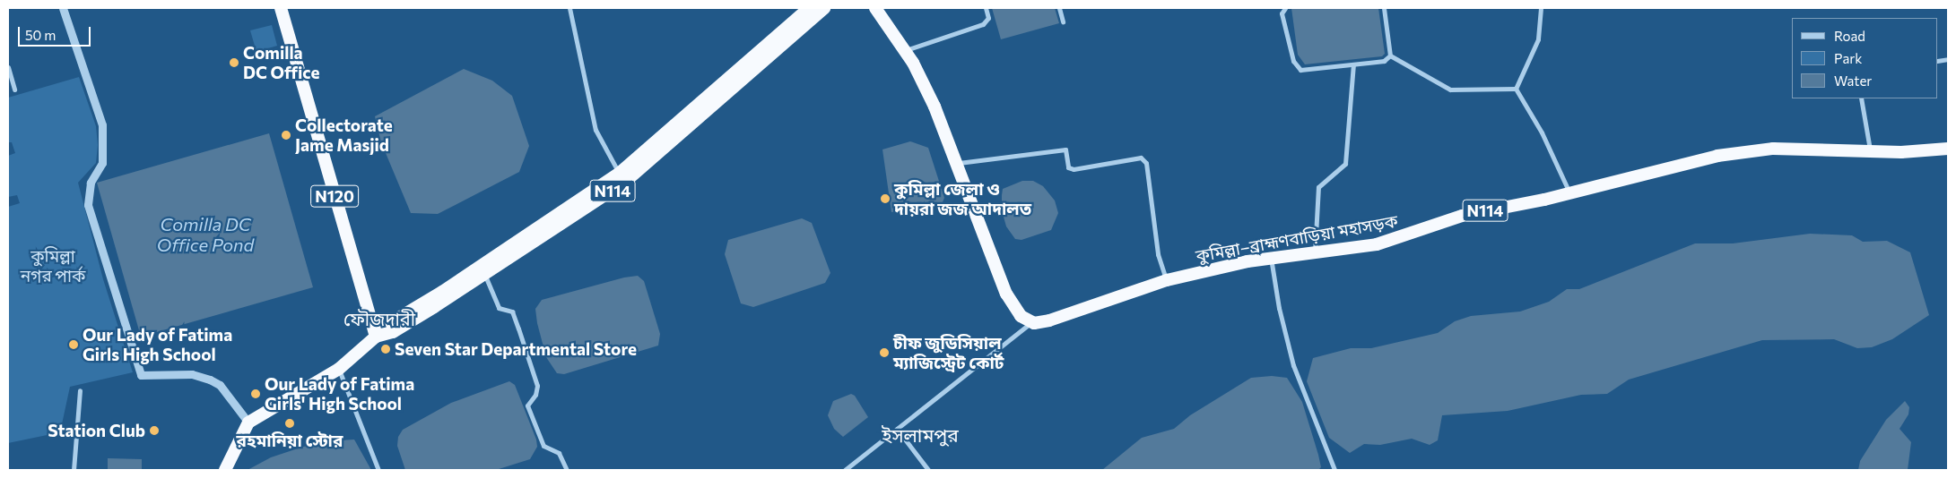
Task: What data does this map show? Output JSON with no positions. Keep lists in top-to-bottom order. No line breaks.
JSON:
{"streets":{"highway":["N114","N120","কুমিল্লা–ব্রাহ্মণবাড়িয়া মহাসড়ক"]},"crossings":[["N114","N120"]],"districts":["ফৌজদারী","ইসলামপুর"],"water":["Comilla DC Office Pond"],"parks":["কুমিল্লা নগর পার্ক"],"places":["Comilla DC Office","Collectorate Jame Masjid","কুমিল্লা জেলা ও দায়রা জজ আদালত","Our Lady of Fatima Girls High School","Seven Star Departmental Store","চীফ জুডিসিয়াল ম্যাজিস্ট্রেট কোর্ট","Our Lady of Fatima Girls' High School","রহমানিয়া স্টোর","Station Club"],"legend":["Road","Park","Water"],"scale_bar":"50 m"}
